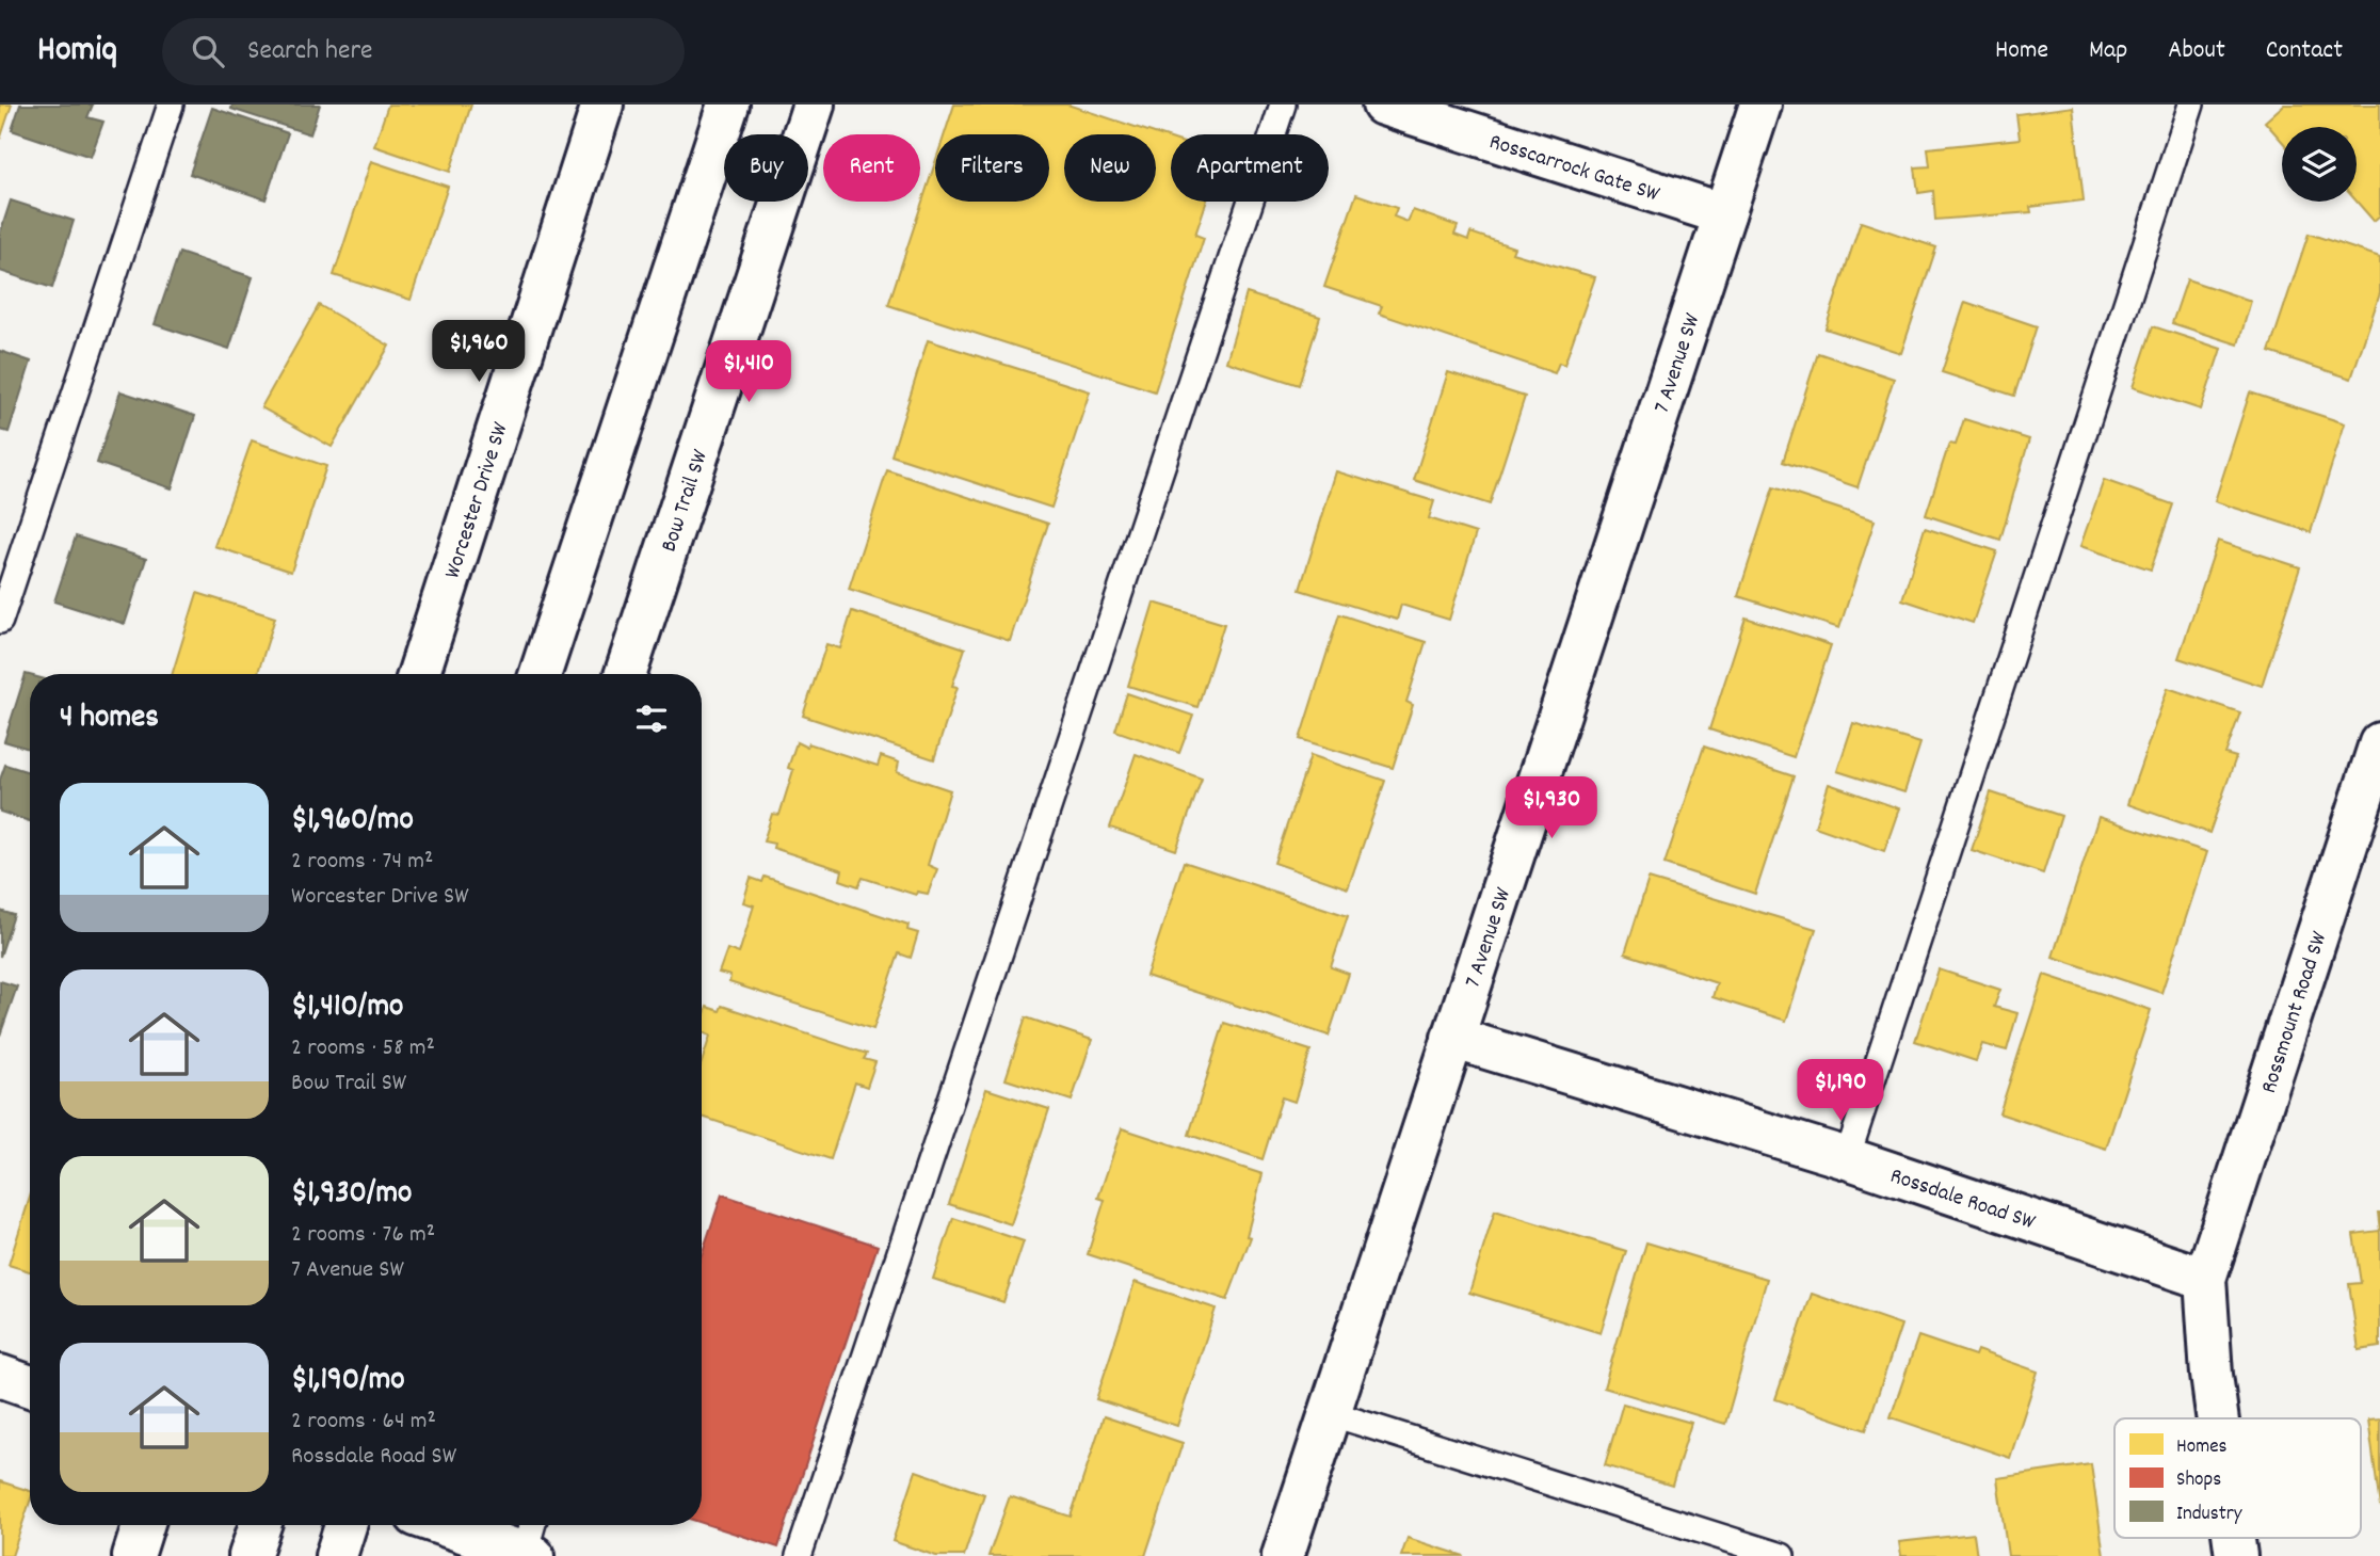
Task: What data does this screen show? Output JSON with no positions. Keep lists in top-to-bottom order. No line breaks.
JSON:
{"streets":{"street":["Rosscarrock Gate SW","7 Avenue SW","Worcester Drive SW","Bow Trail SW","Rossmount Road SW","Rossdale Road SW"]},"crossings":[["Rosscarrock Gate SW","7 Avenue SW"],["7 Avenue SW","Rossdale Road SW"],["Rossmount Road SW","Rossdale Road SW"]],"legend":["Homes","Shops","Industry"],"page":{"header":"Homiq","search":"Search here","nav":["Home","Map","About","Contact"],"chip":["Buy","Rent","Filters","New","Apartment"],"price":["$1,960","$1,410","$1,930","$1,190"],"heading":"4 homes","list":[{"name":"$1,960/mo","note":"2 rooms · 74 m² · Worcester Drive SW"},{"name":"$1,410/mo","note":"2 rooms · 58 m² · Bow Trail SW"},{"name":"$1,930/mo","note":"2 rooms · 76 m² · 7 Avenue SW"},{"name":"$1,190/mo","note":"2 rooms · 64 m² · Rossdale Road SW"}]}}
